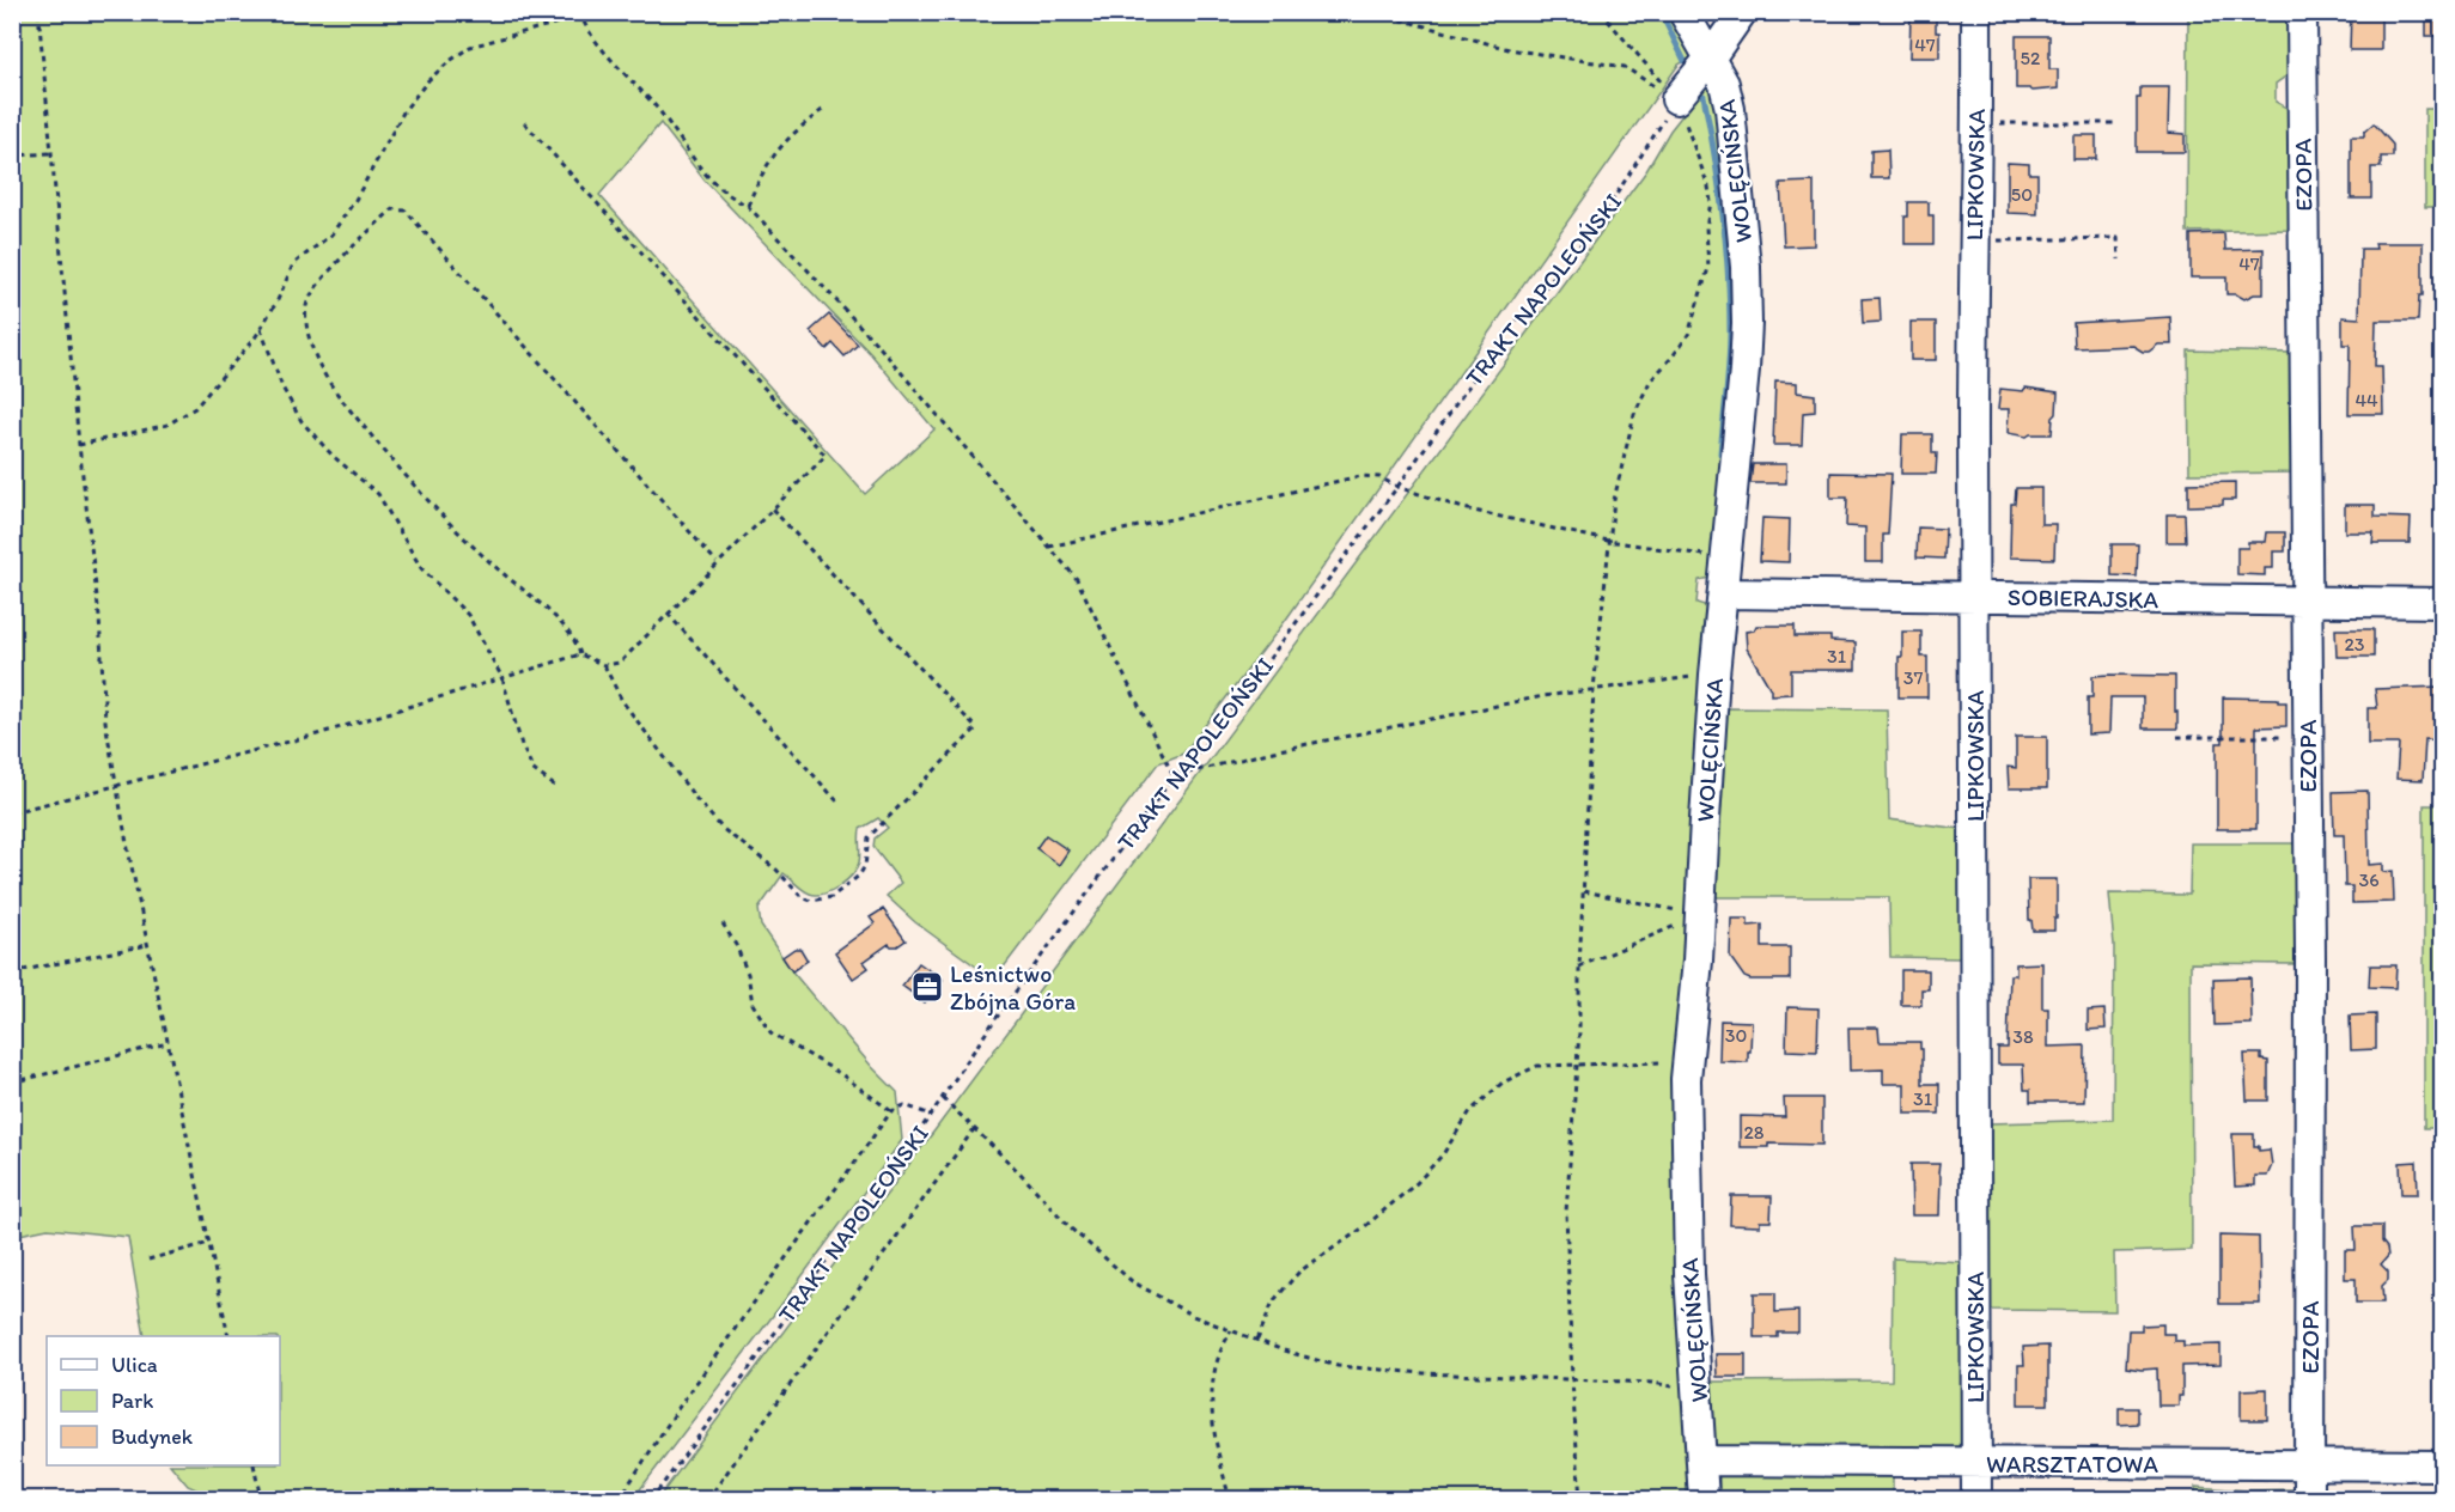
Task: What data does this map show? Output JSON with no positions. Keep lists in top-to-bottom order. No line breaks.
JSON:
{"streets":{"street":["WOLĘCIŃSKA","LIPKOWSKA","EZOPA","SOBIERAJSKA","WARSZTATOWA"],"path":["TRAKT NAPOLEOŃSKI"]},"crossings":[["WOLĘCIŃSKA","SOBIERAJSKA"],["WOLĘCIŃSKA","WARSZTATOWA"],["LIPKOWSKA","SOBIERAJSKA"],["LIPKOWSKA","WARSZTATOWA"],["EZOPA","SOBIERAJSKA"],["EZOPA","WARSZTATOWA"]],"places":{"office":["Leśnictwo Zbójna Góra"]},"house_numbers":["47","52","50","47","44","23","31","37","36","30","38","31","28"],"legend":["Ulica","Park","Budynek"]}
